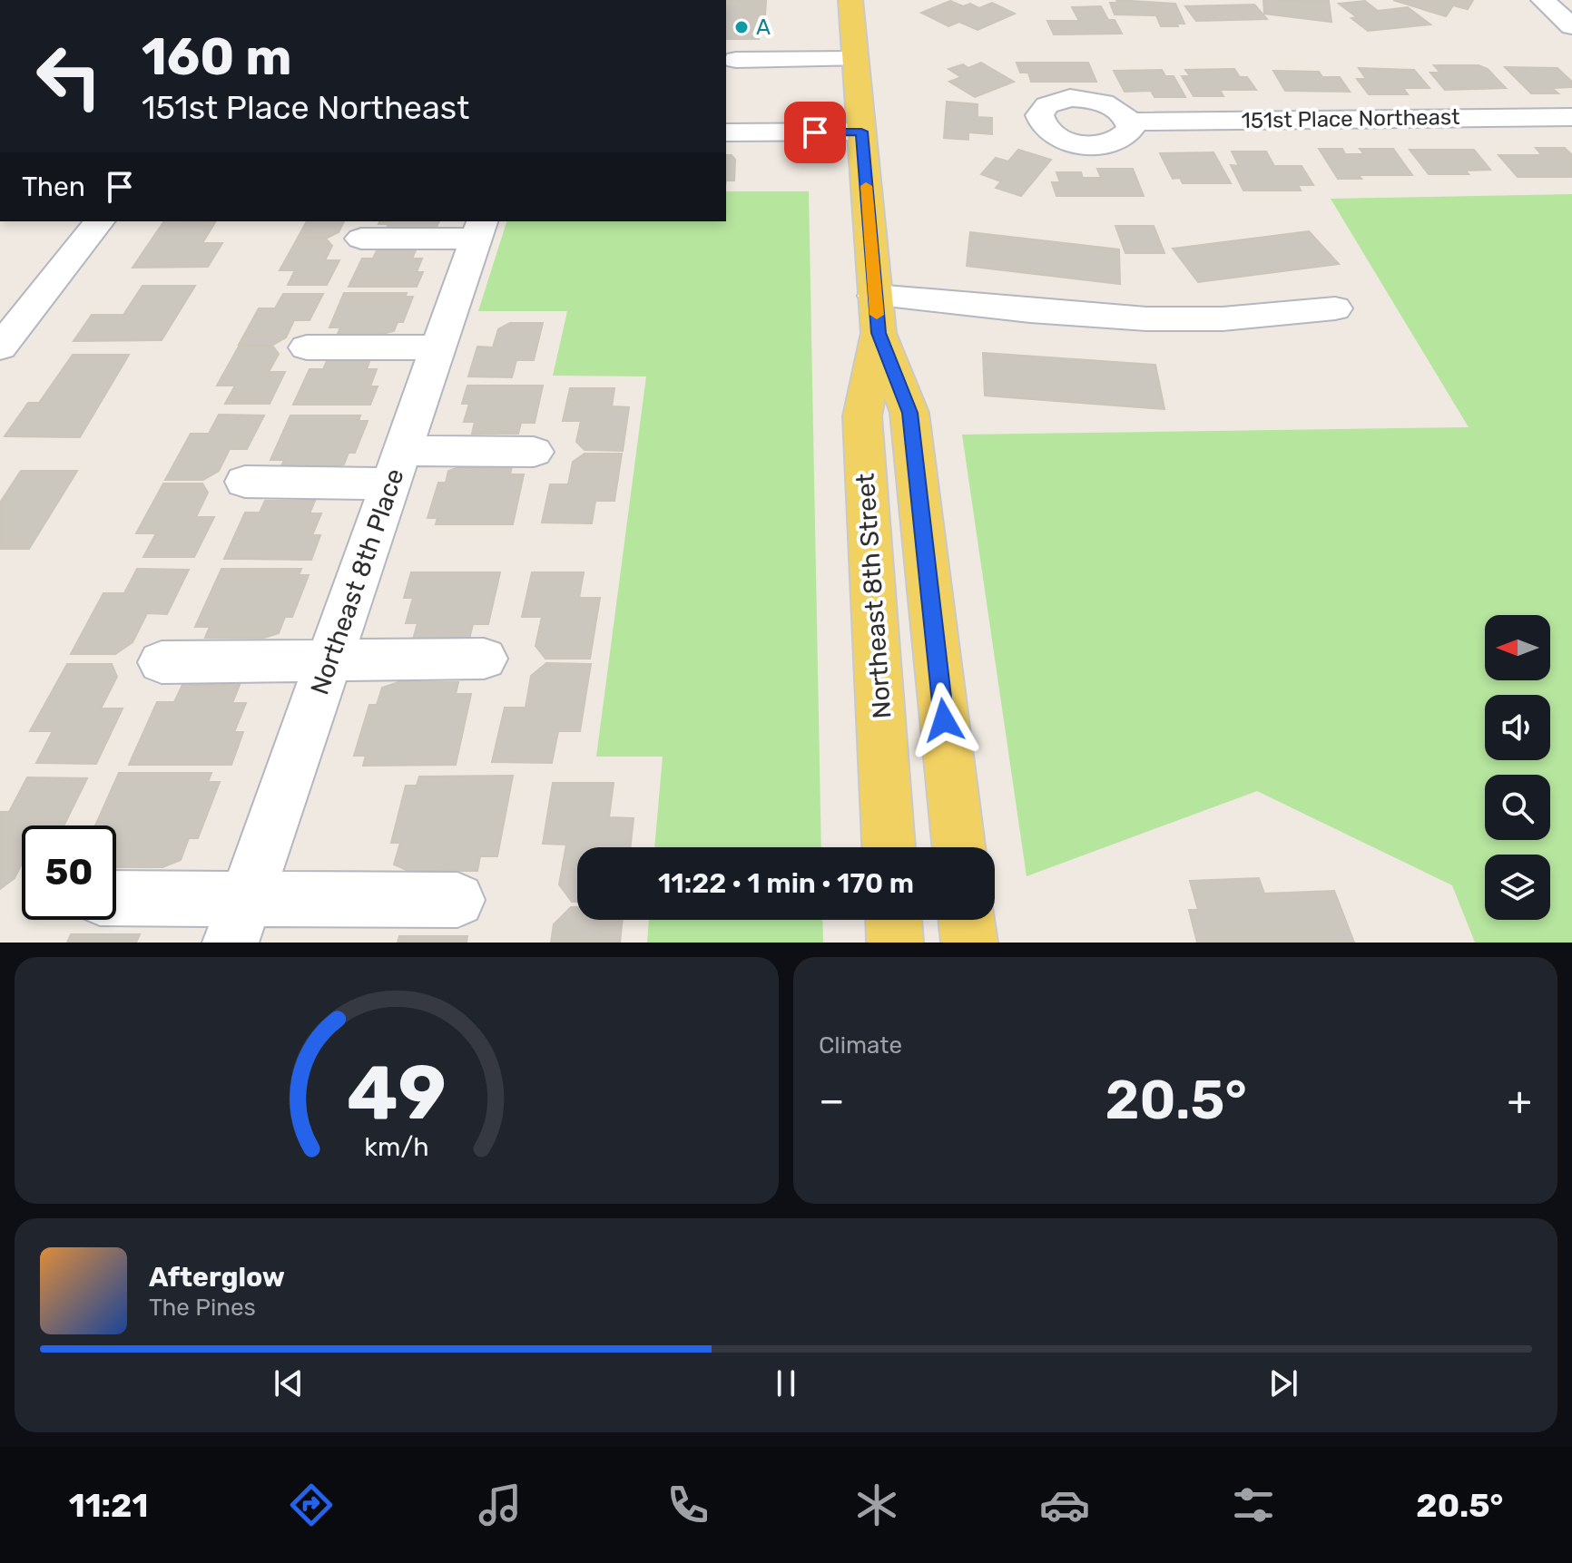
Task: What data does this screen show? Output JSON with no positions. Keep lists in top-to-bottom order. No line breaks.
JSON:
{"streets":{"main road":["Northeast 8th Street"],"street":["151st Place Northeast","Northeast 8th Place"]},"places":["A"],"north":"left","page":{"turn":["160 m","151st Place Northeast"],"then":"Then","limit":"50","trip":"11:22 · 1 min · 170 m","tile":"Climate","heat":["−","20.5°","+"],"song":["Afterglow","The Pines"],"tabs":["11:21","20.5°"],"gauge":["49","km/h"]}}
